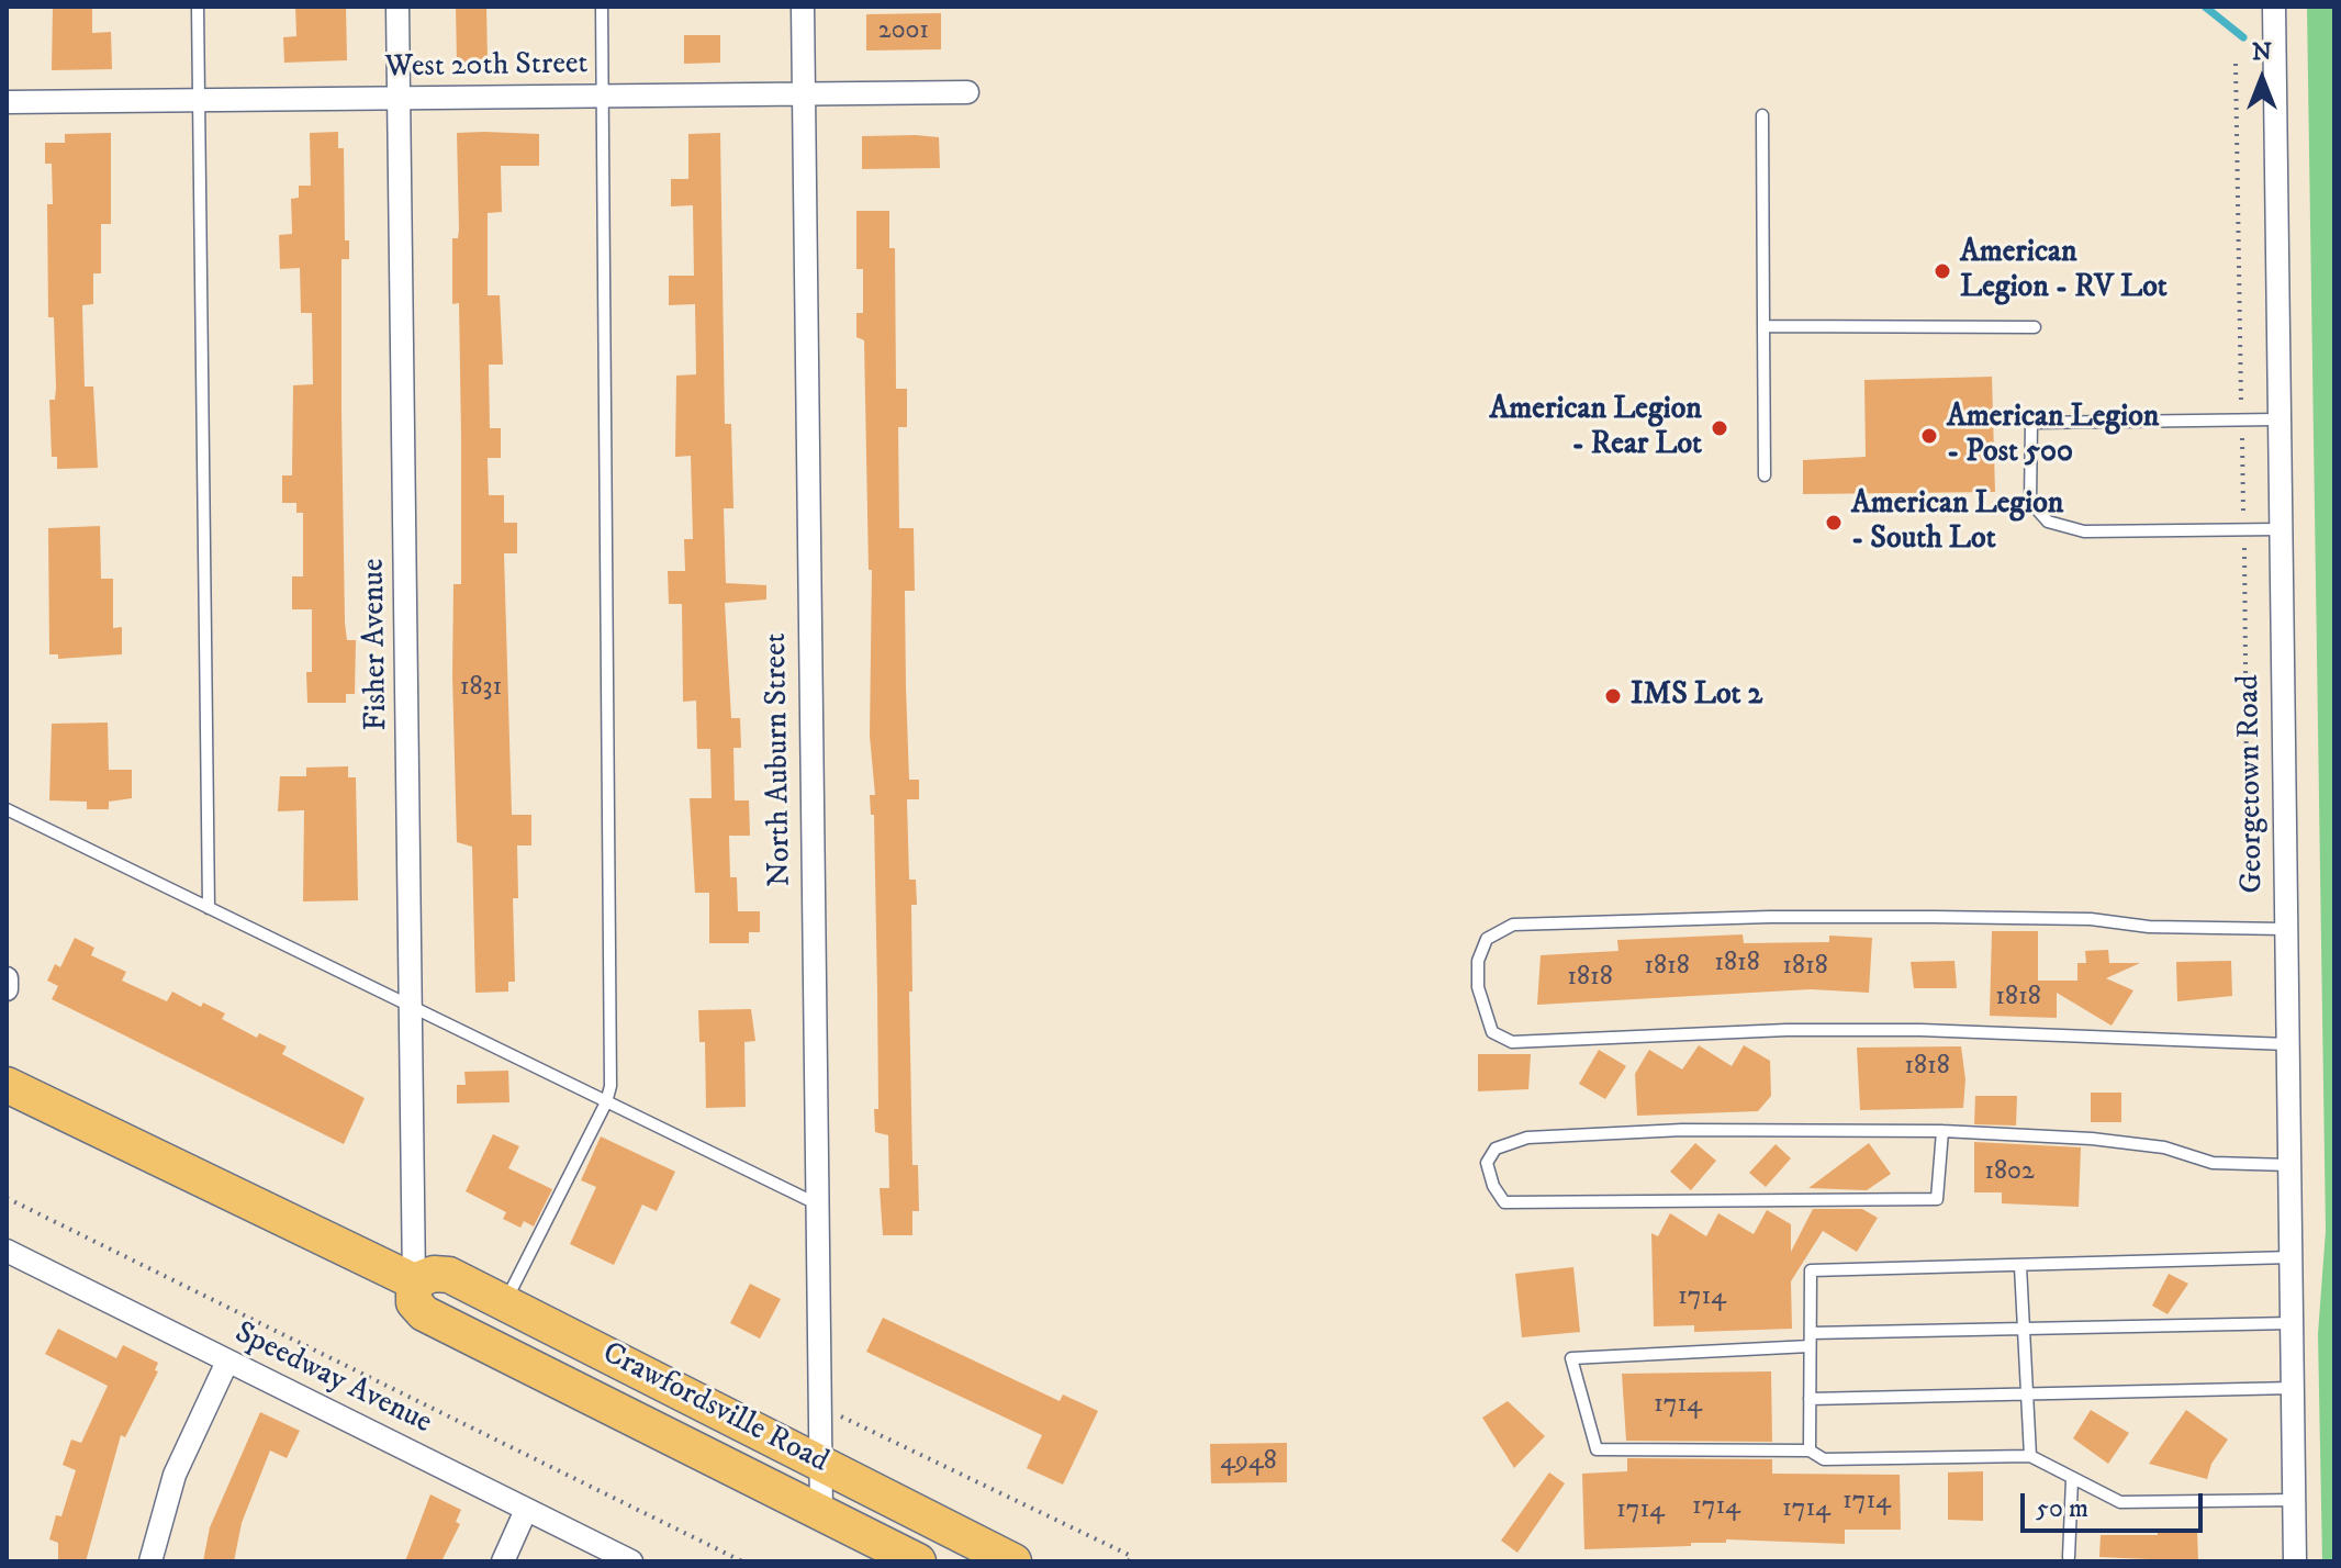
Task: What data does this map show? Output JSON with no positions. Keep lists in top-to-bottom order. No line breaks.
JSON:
{"streets":{"main road":["Crawfordsville Road"],"street":["West 20th Street","Fisher Avenue","North Auburn Street","Georgetown Road","Speedway Avenue"]},"crossings":[["West 20th Street","Fisher Avenue"],["West 20th Street","North Auburn Street"],["Fisher Avenue","Crawfordsville Road"],["North Auburn Street","Crawfordsville Road"]],"places":["American Legion - RV Lot","American Legion - Rear Lot","American Legion - Post 500","American Legion - South Lot","IMS Lot 2"],"house_numbers":["2001","1831","1818","1818","1818","1818","1818","1818","1802","1714","1714","4948","1714","1714","1714","1714"],"scale_bar":"50 m","north":"top"}
